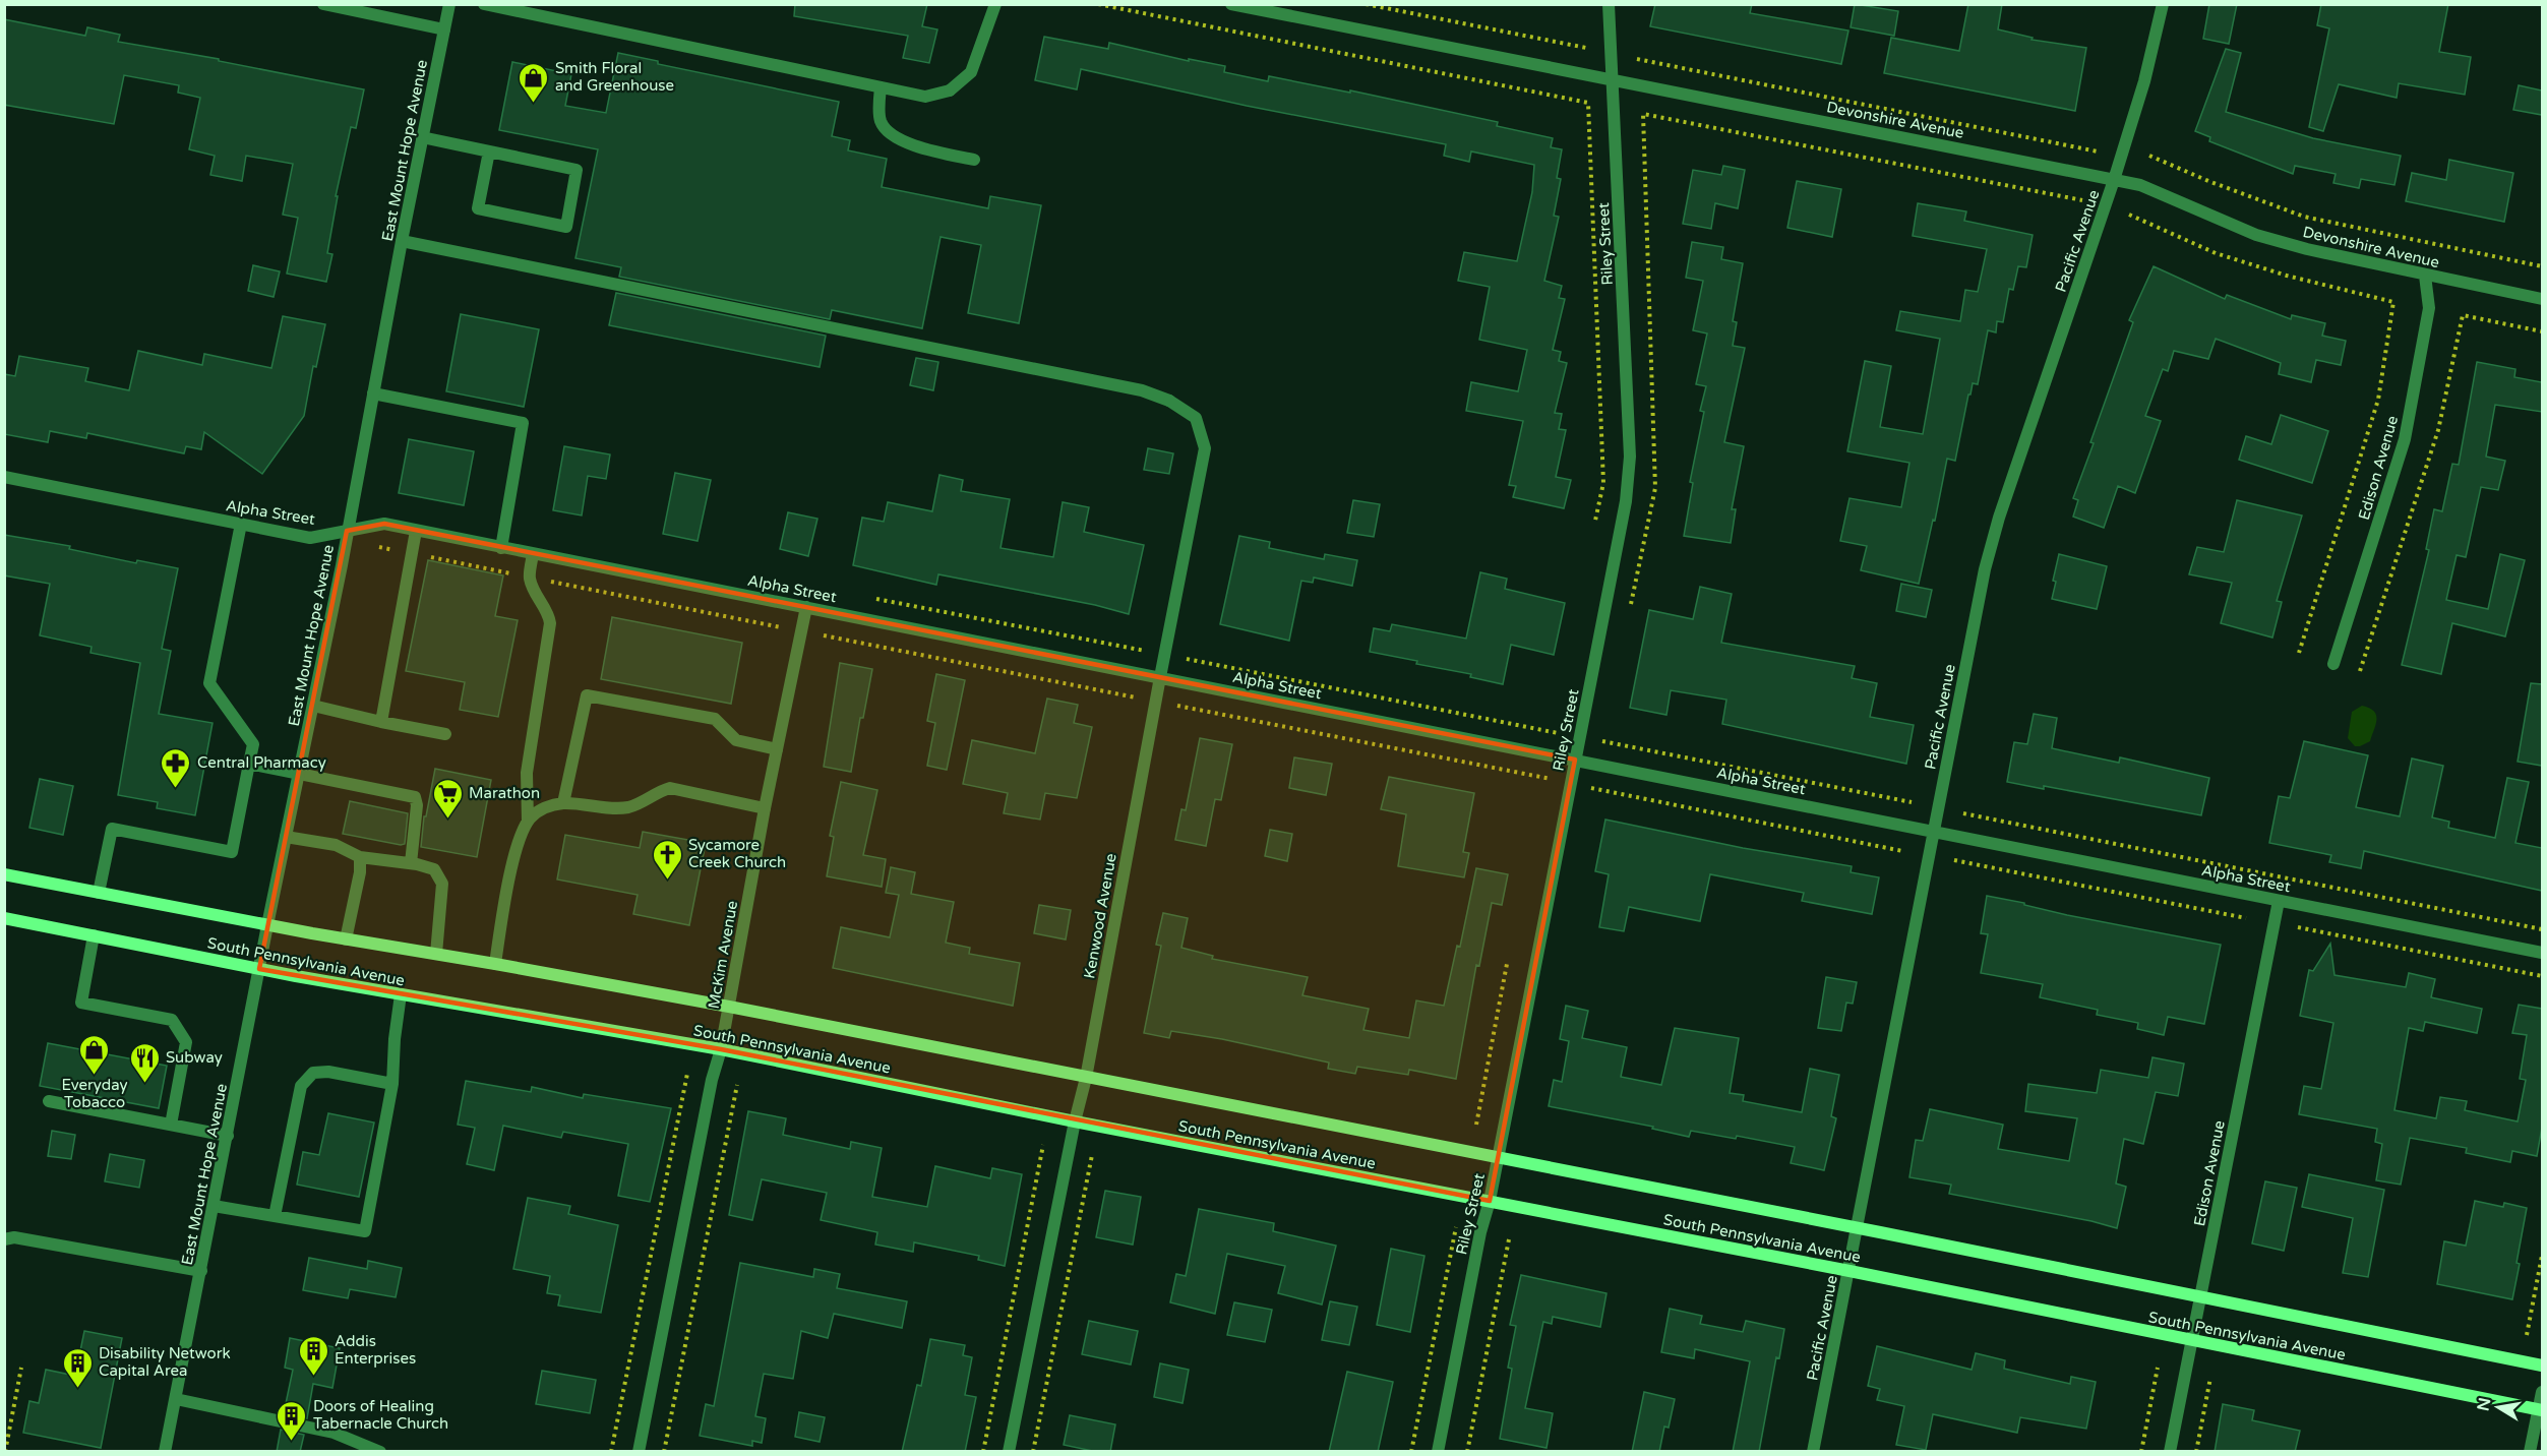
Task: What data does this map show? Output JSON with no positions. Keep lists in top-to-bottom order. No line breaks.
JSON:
{"streets":{"main road":["South Pennsylvania Avenue"],"street":["Devonshire Avenue","East Mount Hope Avenue","Pacific Avenue","Riley Street","Edison Avenue","Alpha Street","Kenwood Avenue","McKim Avenue"]},"crossings":[["Devonshire Avenue","Pacific Avenue"],["Devonshire Avenue","Riley Street"],["Devonshire Avenue","Edison Avenue"],["East Mount Hope Avenue","Alpha Street"],["East Mount Hope Avenue","Kenwood Avenue"],["East Mount Hope Avenue","South Pennsylvania Avenue"],["Pacific Avenue","Alpha Street"],["Pacific Avenue","South Pennsylvania Avenue"],["Riley Street","Alpha Street"],["Riley Street","South Pennsylvania Avenue"],["Edison Avenue","Alpha Street"],["Edison Avenue","South Pennsylvania Avenue"],["Alpha Street","Kenwood Avenue"],["Alpha Street","McKim Avenue"],["Kenwood Avenue","South Pennsylvania Avenue"],["McKim Avenue","South Pennsylvania Avenue"]],"places":{"shop":["Smith Floral and Greenhouse","Everyday Tobacco"],"pharmacy":["Central Pharmacy"],"supermarket":["Marathon"],"church":["Sycamore Creek Church"],"restaurant":["Subway"],"building":["Addis Enterprises","Disability Network Capital Area","Doors of Healing Tabernacle Church"]},"north":"left"}
